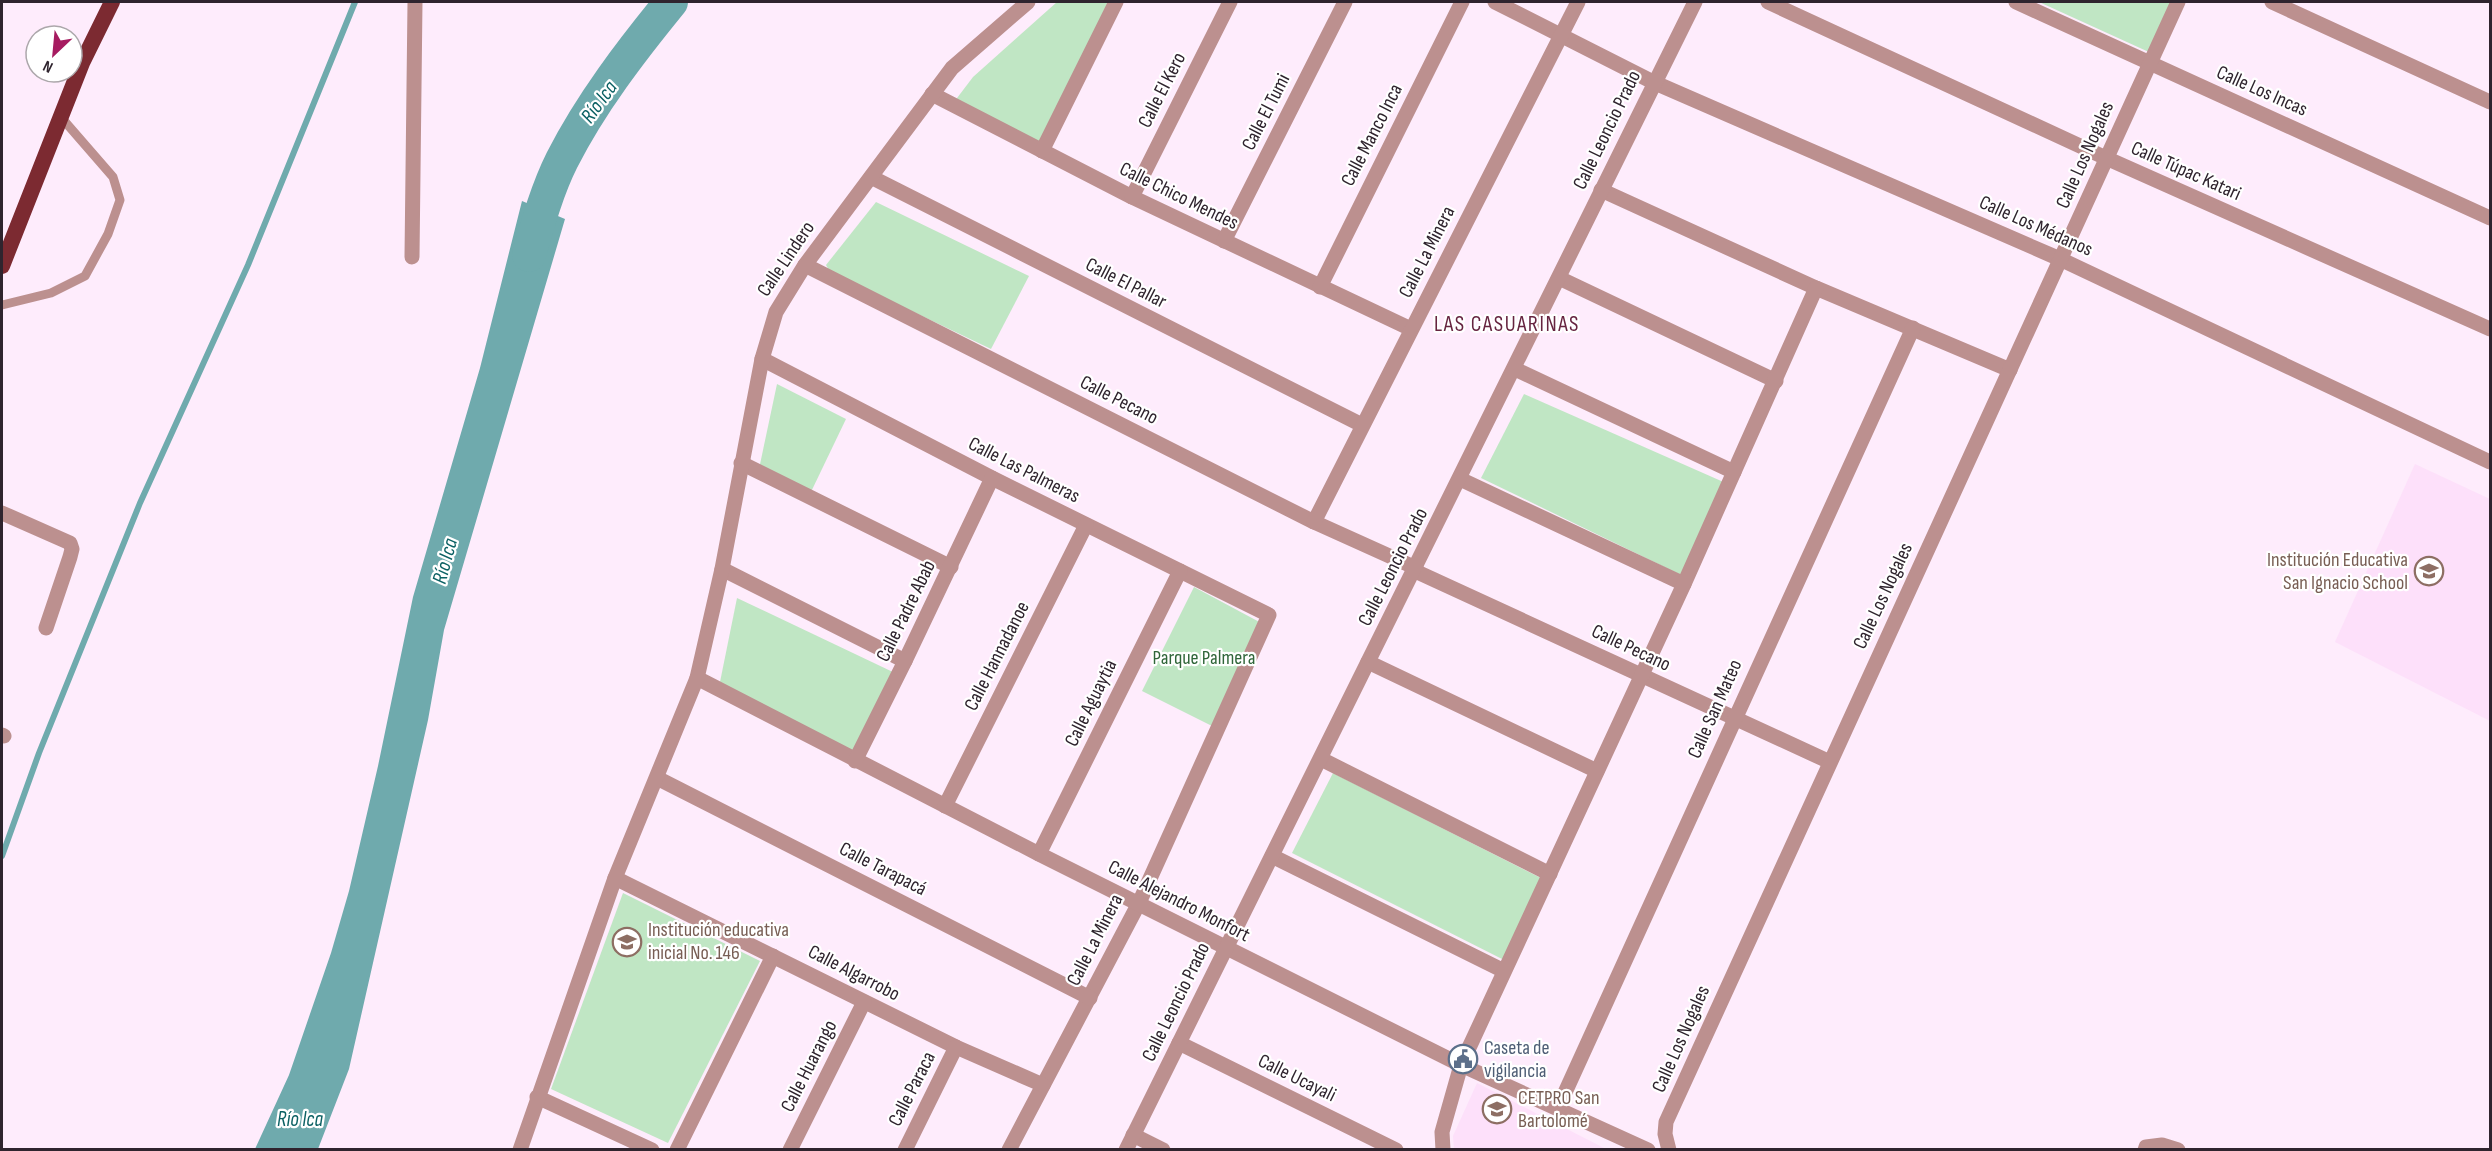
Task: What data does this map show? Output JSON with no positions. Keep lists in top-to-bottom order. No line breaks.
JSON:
{"streets":{"street":["Calle El Kero","Calle Los Incas","Calle El Tumi","Calle Leoncio Prado","Calle Manco Inca","Calle Los Nogales","Calle Túpac Katari","Calle Chico Mendes","Calle Los Médanos","Calle La Minera","Calle Lindero","Calle El Pallar","Calle Pecano","Calle Las Palmeras","Calle Padre Abab","Calle Hannadanoe","Calle Aguaytia","Calle San Mateo","Calle Tarapacá","Calle Alejandro Monfort","Calle Algarrobo","Calle Huarango","Calle Ucayali","Calle Paraca"]},"crossings":[["Calle El Kero","Calle Chico Mendes"],["Calle Los Incas","Calle Los Nogales"],["Calle El Tumi","Calle Chico Mendes"],["Calle Leoncio Prado","Calle Los Médanos"],["Calle Leoncio Prado","Calle Pecano"],["Calle Leoncio Prado","Calle Alejandro Monfort"],["Calle Leoncio Prado","Calle Ucayali"],["Calle Manco Inca","Calle Chico Mendes"],["Calle Los Nogales","Calle Túpac Katari"],["Calle Los Nogales","Calle Los Médanos"],["Calle Los Nogales","Calle Pecano"],["Calle Chico Mendes","Calle La Minera"],["Calle Chico Mendes","Calle Lindero"],["Calle Los Médanos","Calle La Minera"],["Calle La Minera","Calle El Pallar"],["Calle La Minera","Calle Pecano"],["Calle La Minera","Calle Las Palmeras"],["Calle La Minera","Calle Tarapacá"],["Calle La Minera","Calle Alejandro Monfort"],["Calle La Minera","Calle Algarrobo"],["Calle Lindero","Calle El Pallar"],["Calle Lindero","Calle Pecano"],["Calle Lindero","Calle Las Palmeras"],["Calle Lindero","Calle Tarapacá"],["Calle Lindero","Calle Alejandro Monfort"],["Calle Lindero","Calle Algarrobo"],["Calle Pecano","Calle San Mateo"],["Calle Las Palmeras","Calle Padre Abab"],["Calle Las Palmeras","Calle Hannadanoe"],["Calle Las Palmeras","Calle Aguaytia"],["Calle Padre Abab","Calle Alejandro Monfort"],["Calle Hannadanoe","Calle Alejandro Monfort"],["Calle Aguaytia","Calle Alejandro Monfort"],["Calle San Mateo","Calle Alejandro Monfort"],["Calle Algarrobo","Calle Huarango"],["Calle Algarrobo","Calle Paraca"]],"districts":["LAS CASUARINAS"],"water":["Río Ica"],"parks":["Parque Palmera"],"places":{"school or university":["Institución Educativa San Ignacio School","Institución educativa inicial No. 146","CETPRO San Bartolomé"],"public building":["Caseta de vigilancia"]},"north":"bottom left"}
